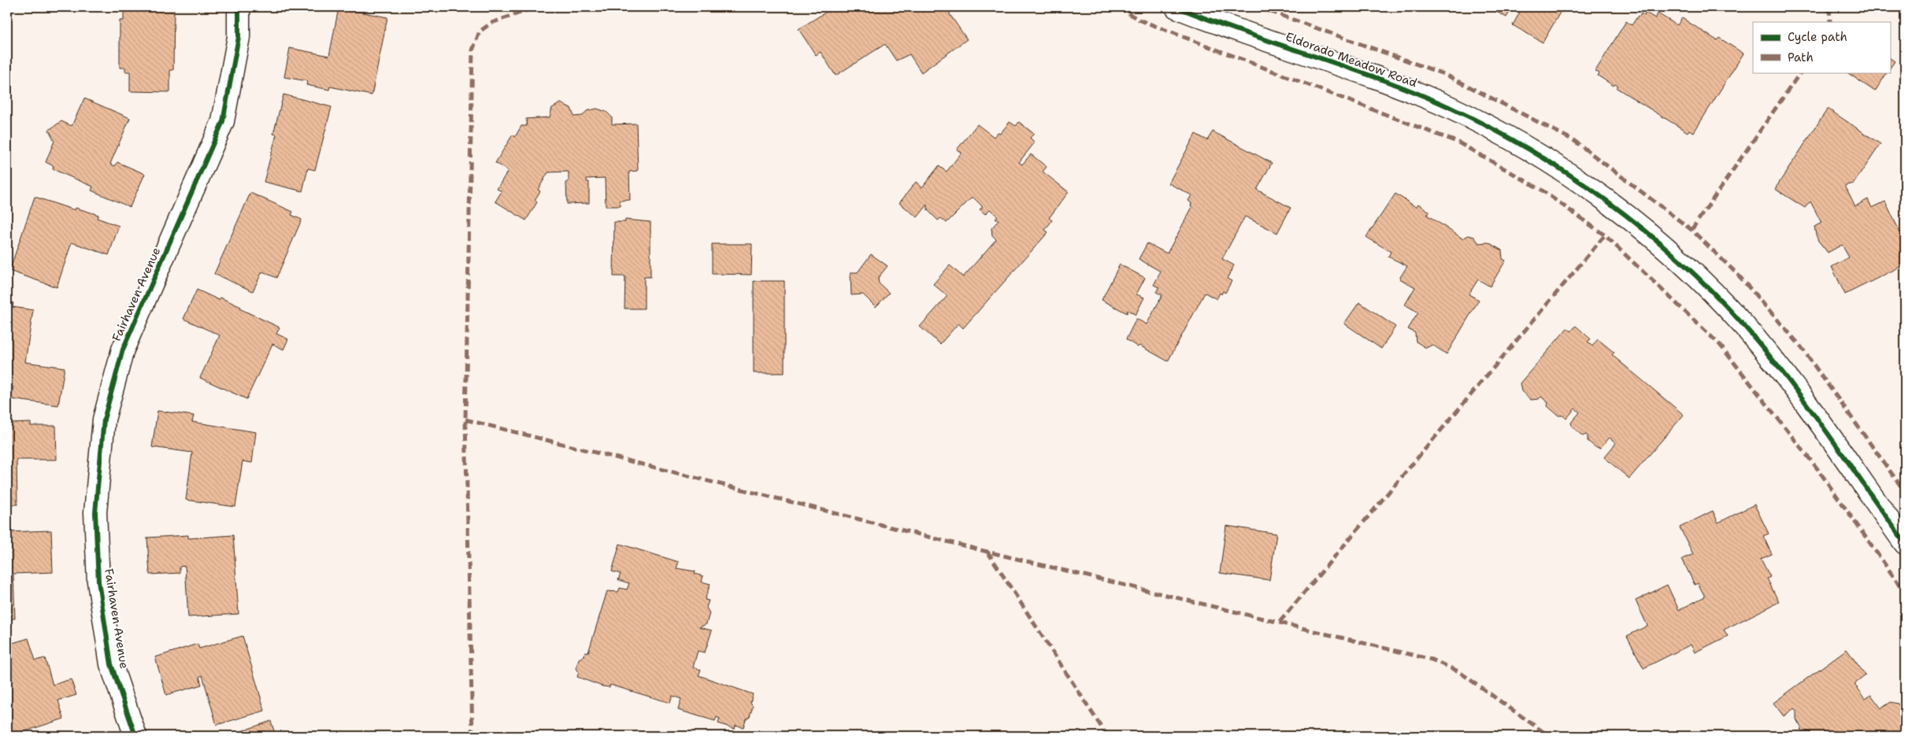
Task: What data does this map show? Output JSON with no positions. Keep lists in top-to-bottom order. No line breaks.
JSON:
{"streets":{"street":["Eldorado Meadow Road","Fairhaven Avenue"]},"legend":["Cycle path","Path"]}
